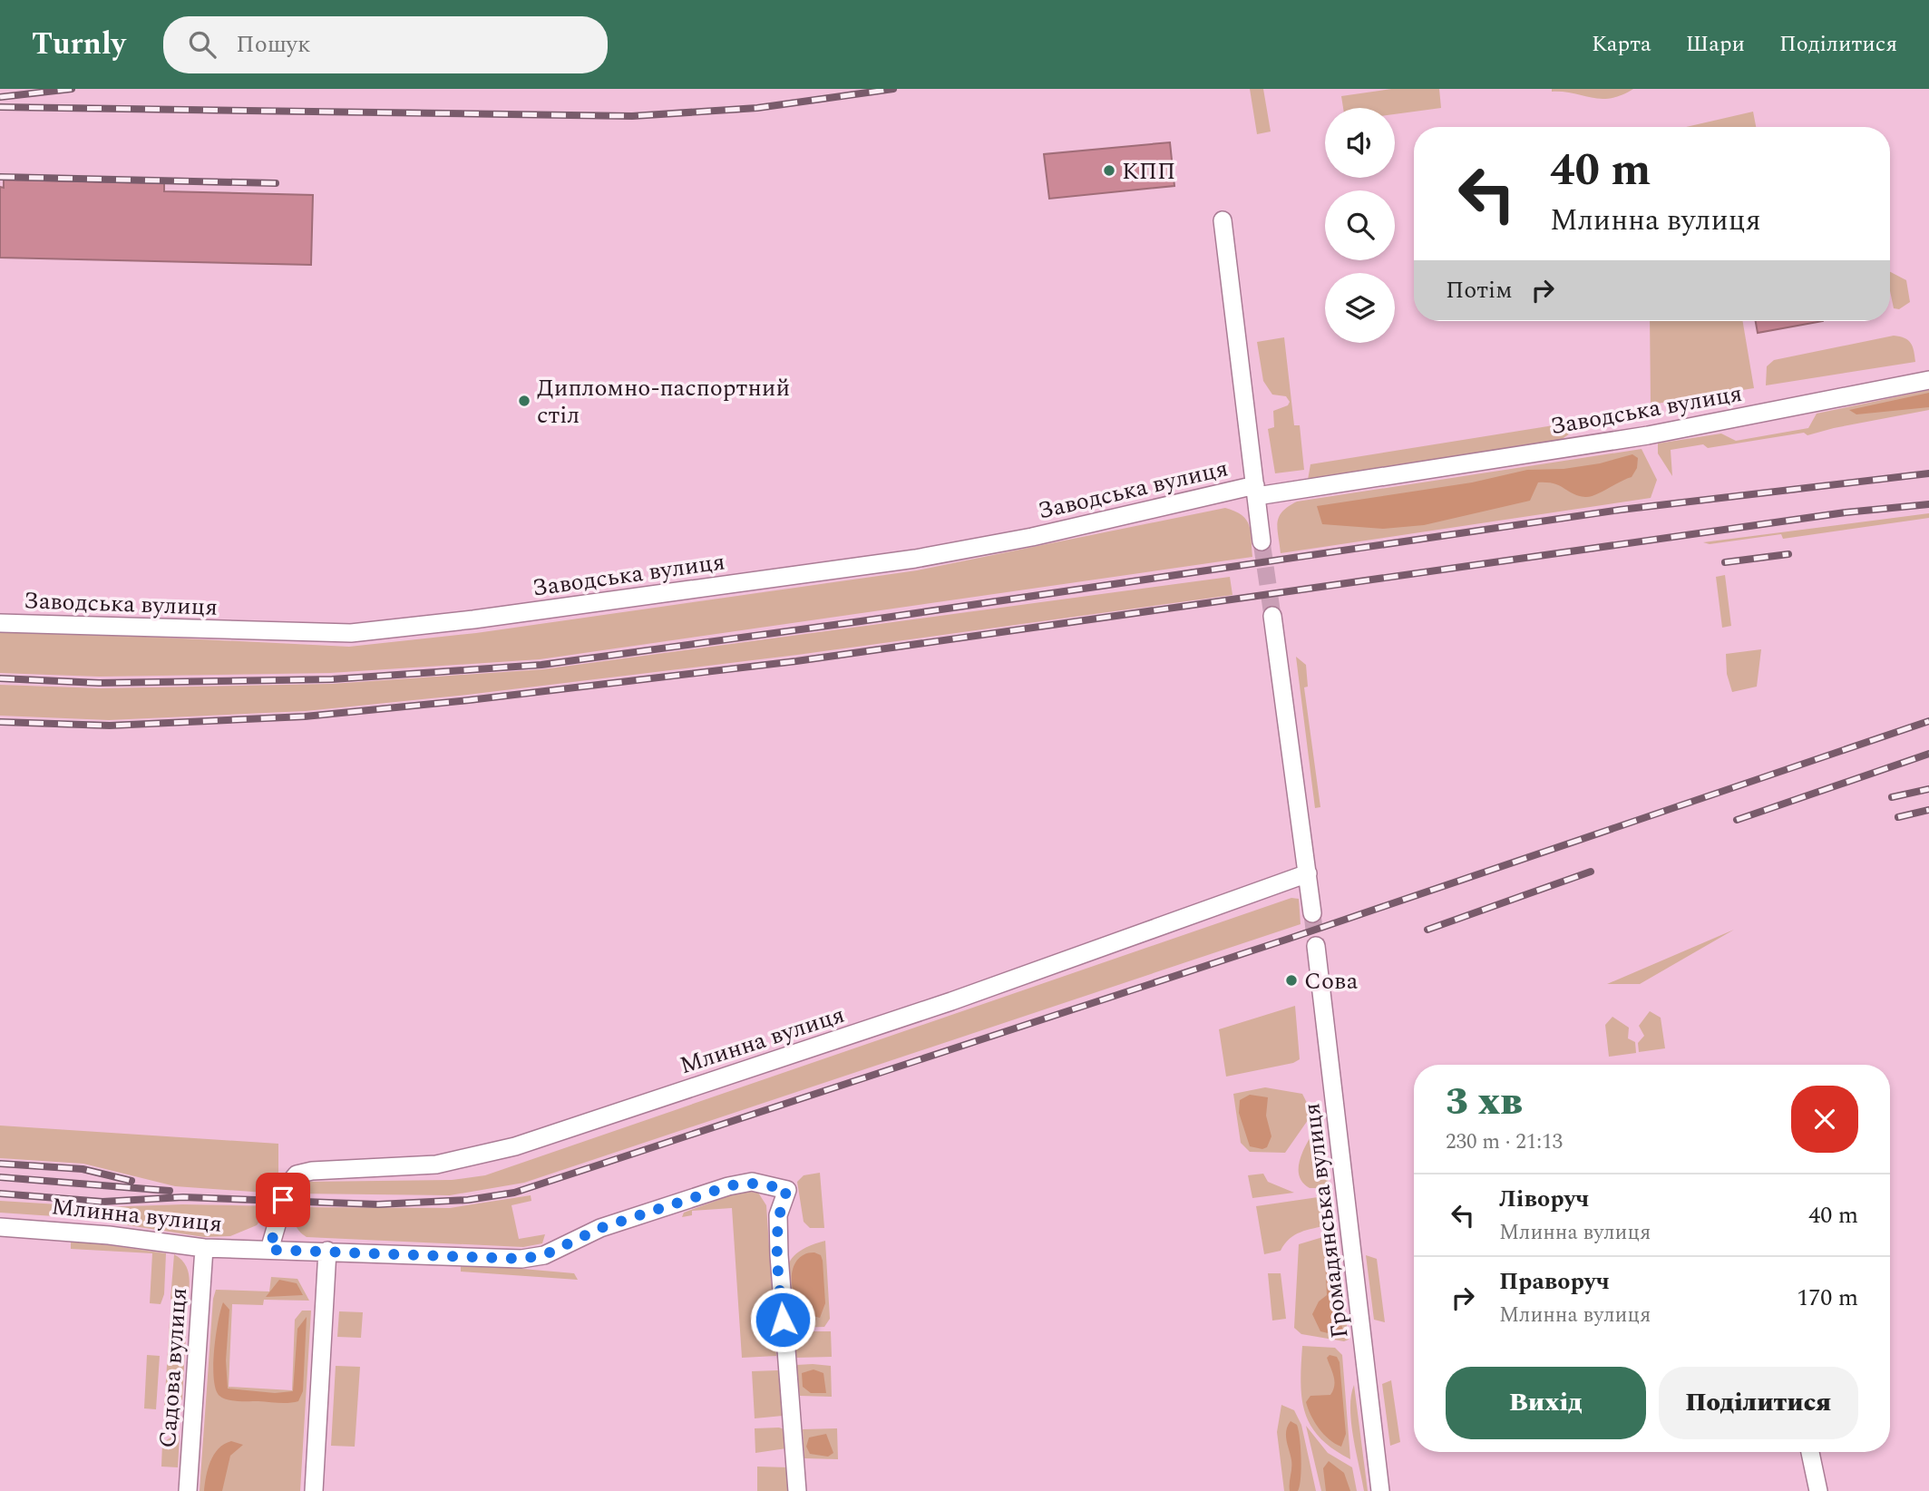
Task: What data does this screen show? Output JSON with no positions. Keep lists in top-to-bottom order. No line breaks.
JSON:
{"streets":{"street":["Заводська вулиця","Млинна вулиця","Громадянська вулиця","Садова вулиця"]},"crossings":[["Млинна вулиця","Садова вулиця"]],"places":["КПП","Дипломно-паспортний стіл","Сова"],"page":{"header":"Turnly","search":"Пошук","nav":["Карта","Шари","Поділитися"],"turn":["40 m","Млинна вулиця"],"then":"Потім","heading":["3 хв","230 m · 21:13"],"list":[{"name":"Ліворуч","note":"Млинна вулиця","value":"40 m"},{"name":"Праворуч","note":"Млинна вулиця","value":"170 m"}],"buttons":["Вихід","Поділитися"]}}
